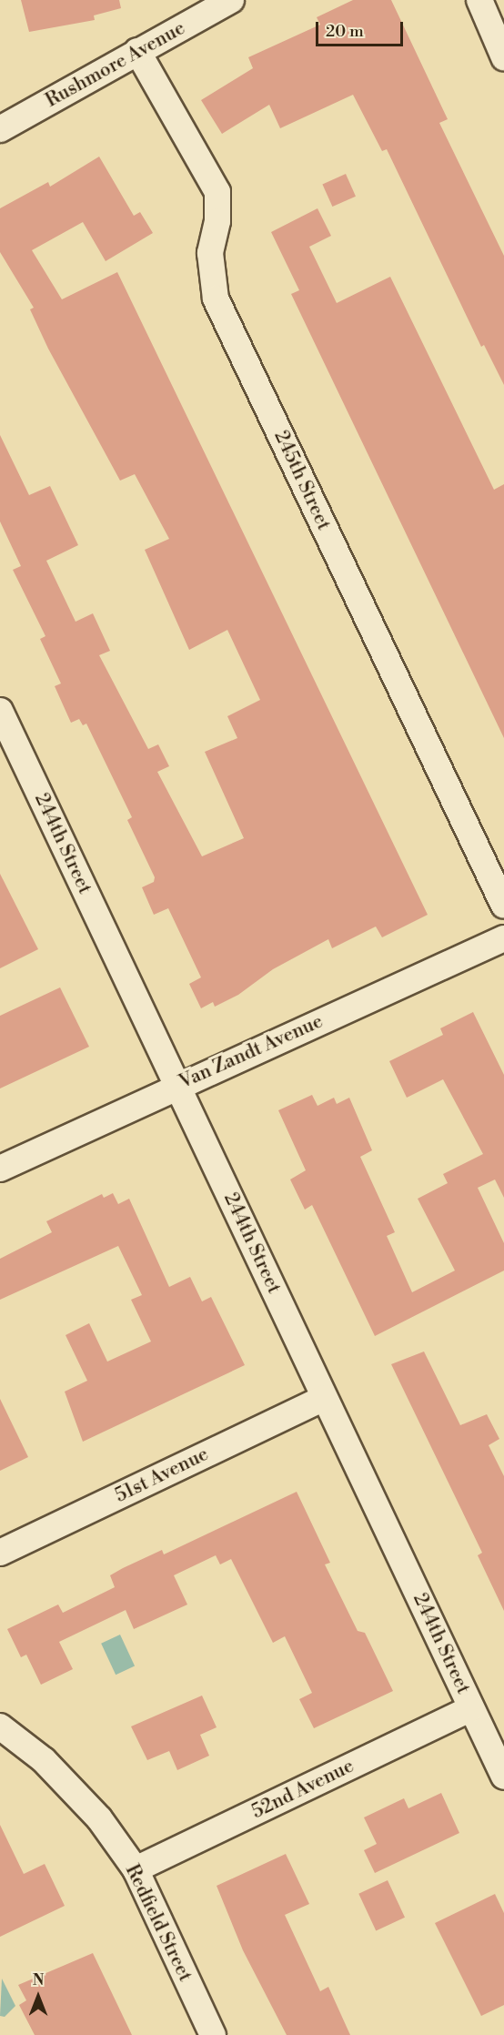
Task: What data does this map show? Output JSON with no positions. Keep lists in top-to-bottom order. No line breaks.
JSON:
{"streets":{"street":["Rushmore Avenue","245th Street","244th Street","Van Zandt Avenue","51st Avenue","52nd Avenue","Redfield Street"]},"crossings":[["Rushmore Avenue","245th Street"],["244th Street","Van Zandt Avenue"],["244th Street","51st Avenue"],["244th Street","52nd Avenue"],["52nd Avenue","Redfield Street"]],"scale_bar":"20 m","north":"top"}
